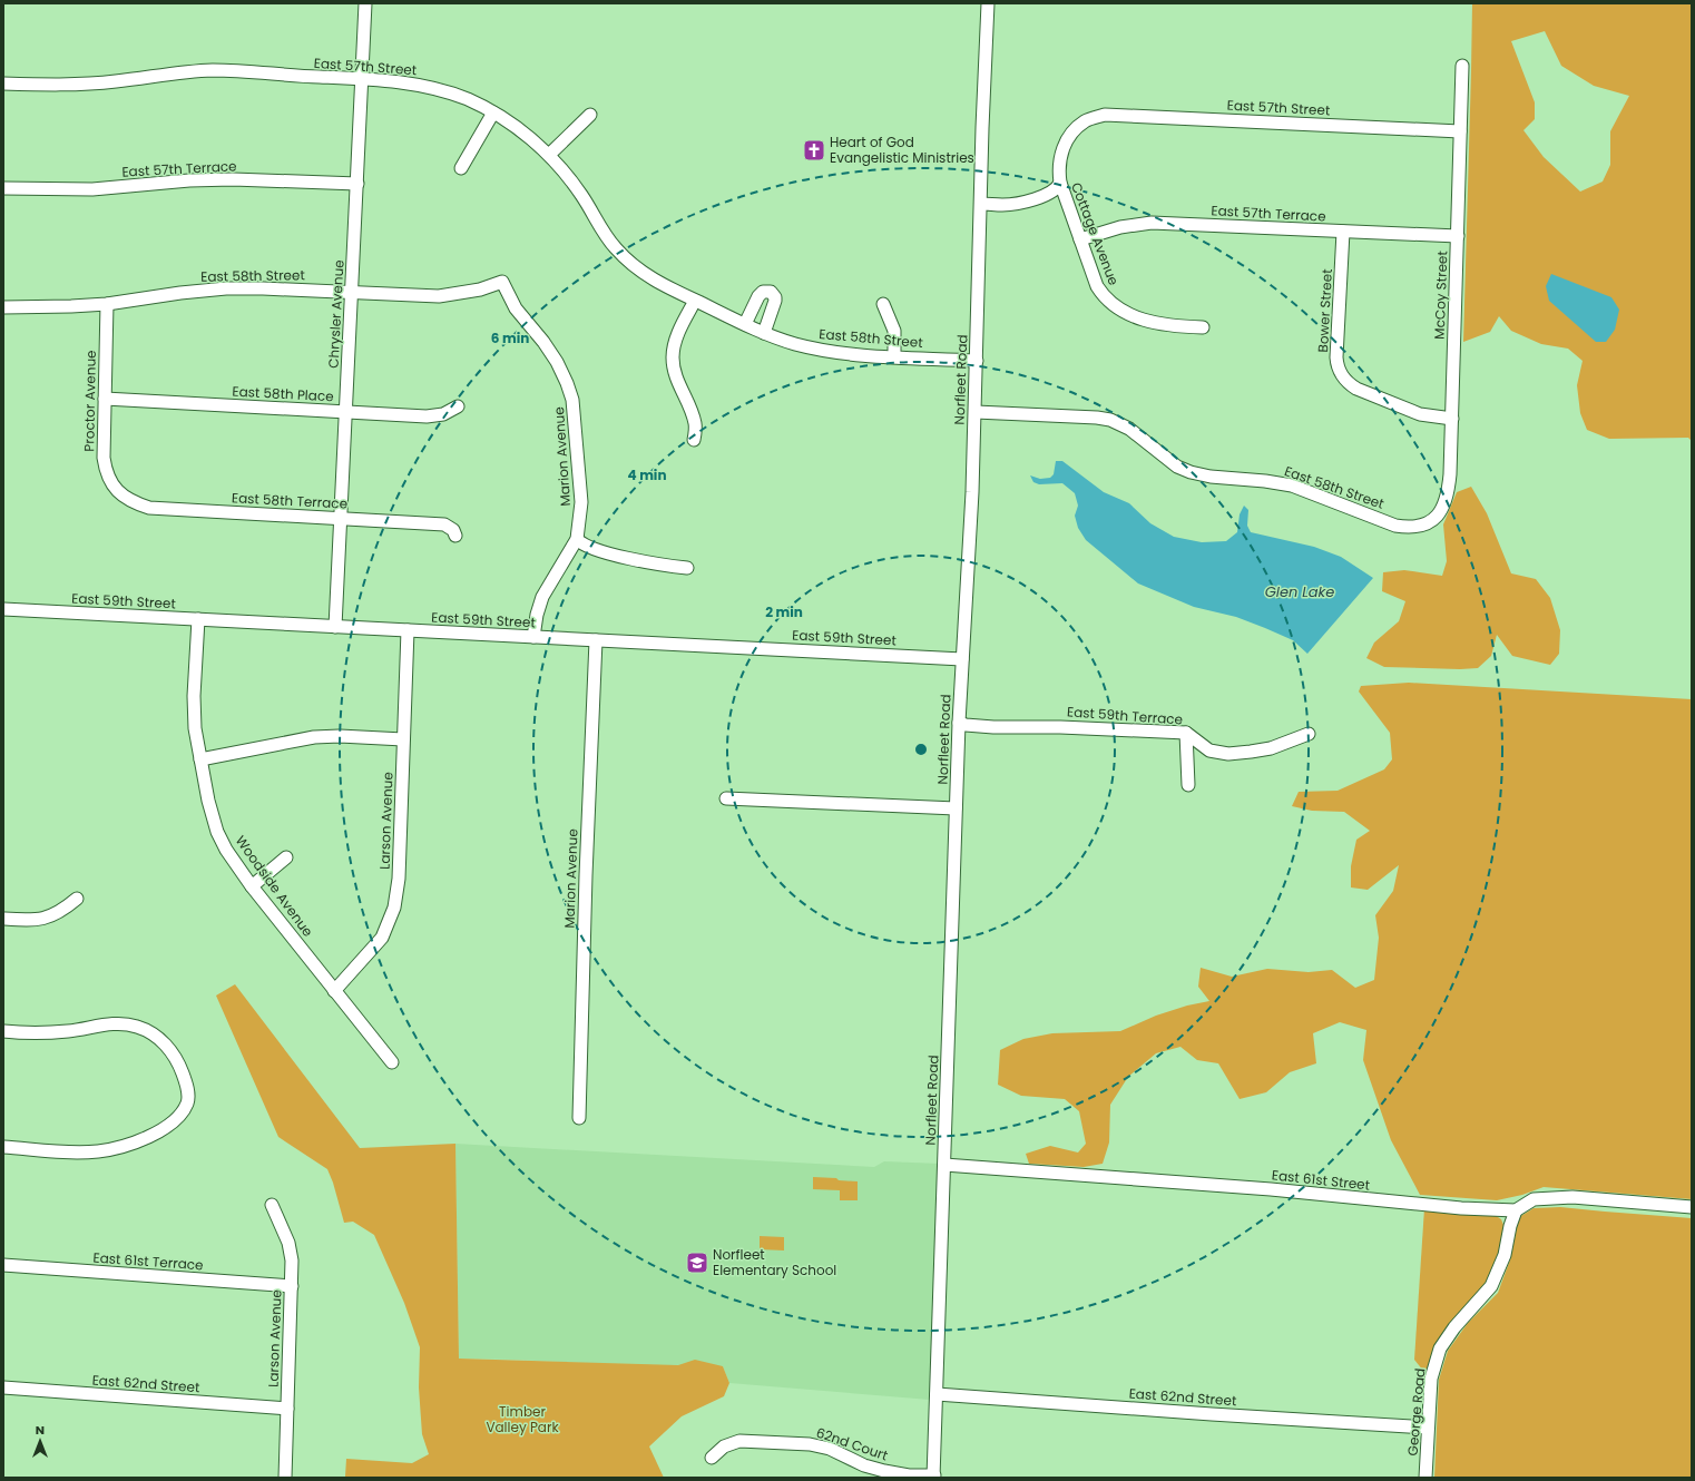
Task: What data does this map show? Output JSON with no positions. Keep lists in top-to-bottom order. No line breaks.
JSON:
{"streets":{"street":["East 57th Street","East 57th Terrace","Cottage Avenue","East 58th Street","McCoy Street","Bower Street","Chrysler Avenue","Norfleet Road","East 58th Place","Proctor Avenue","Marion Avenue","East 58th Terrace","East 59th Street","East 59th Terrace","Larson Avenue","Woodside Avenue","East 61st Street","East 61st Terrace","East 62nd Street","George Road","62nd Court"]},"crossings":[["East 57th Street","Cottage Avenue"],["East 57th Street","East 58th Street"],["East 57th Street","McCoy Street"],["East 57th Street","Chrysler Avenue"],["East 57th Terrace","Cottage Avenue"],["East 57th Terrace","McCoy Street"],["East 57th Terrace","Bower Street"],["East 57th Terrace","Chrysler Avenue"],["East 58th Street","McCoy Street"],["East 58th Street","Chrysler Avenue"],["East 58th Street","Norfleet Road"],["East 58th Street","Proctor Avenue"],["East 58th Street","Marion Avenue"],["McCoy Street","Bower Street"],["Chrysler Avenue","East 58th Place"],["Chrysler Avenue","East 58th Terrace"],["Chrysler Avenue","East 59th Street"],["Norfleet Road","East 59th Street"],["Norfleet Road","East 59th Terrace"],["Norfleet Road","East 61st Street"],["Norfleet Road","East 62nd Street"],["Norfleet Road","62nd Court"],["East 58th Place","Proctor Avenue"],["Proctor Avenue","East 58th Terrace"],["Marion Avenue","East 59th Street"],["East 59th Street","Larson Avenue"],["East 59th Street","Woodside Avenue"],["Larson Avenue","Woodside Avenue"],["Larson Avenue","East 61st Terrace"],["Larson Avenue","East 62nd Street"],["East 61st Street","George Road"],["East 62nd Street","George Road"]],"water":["Glen Lake"],"parks":["Timber Valley Park"],"places":{"church":["Heart of God Evangelistic Ministries"],"school or university":["Norfleet Elementary School"]},"north":"top","rings":["6 min","4 min","2 min"]}
